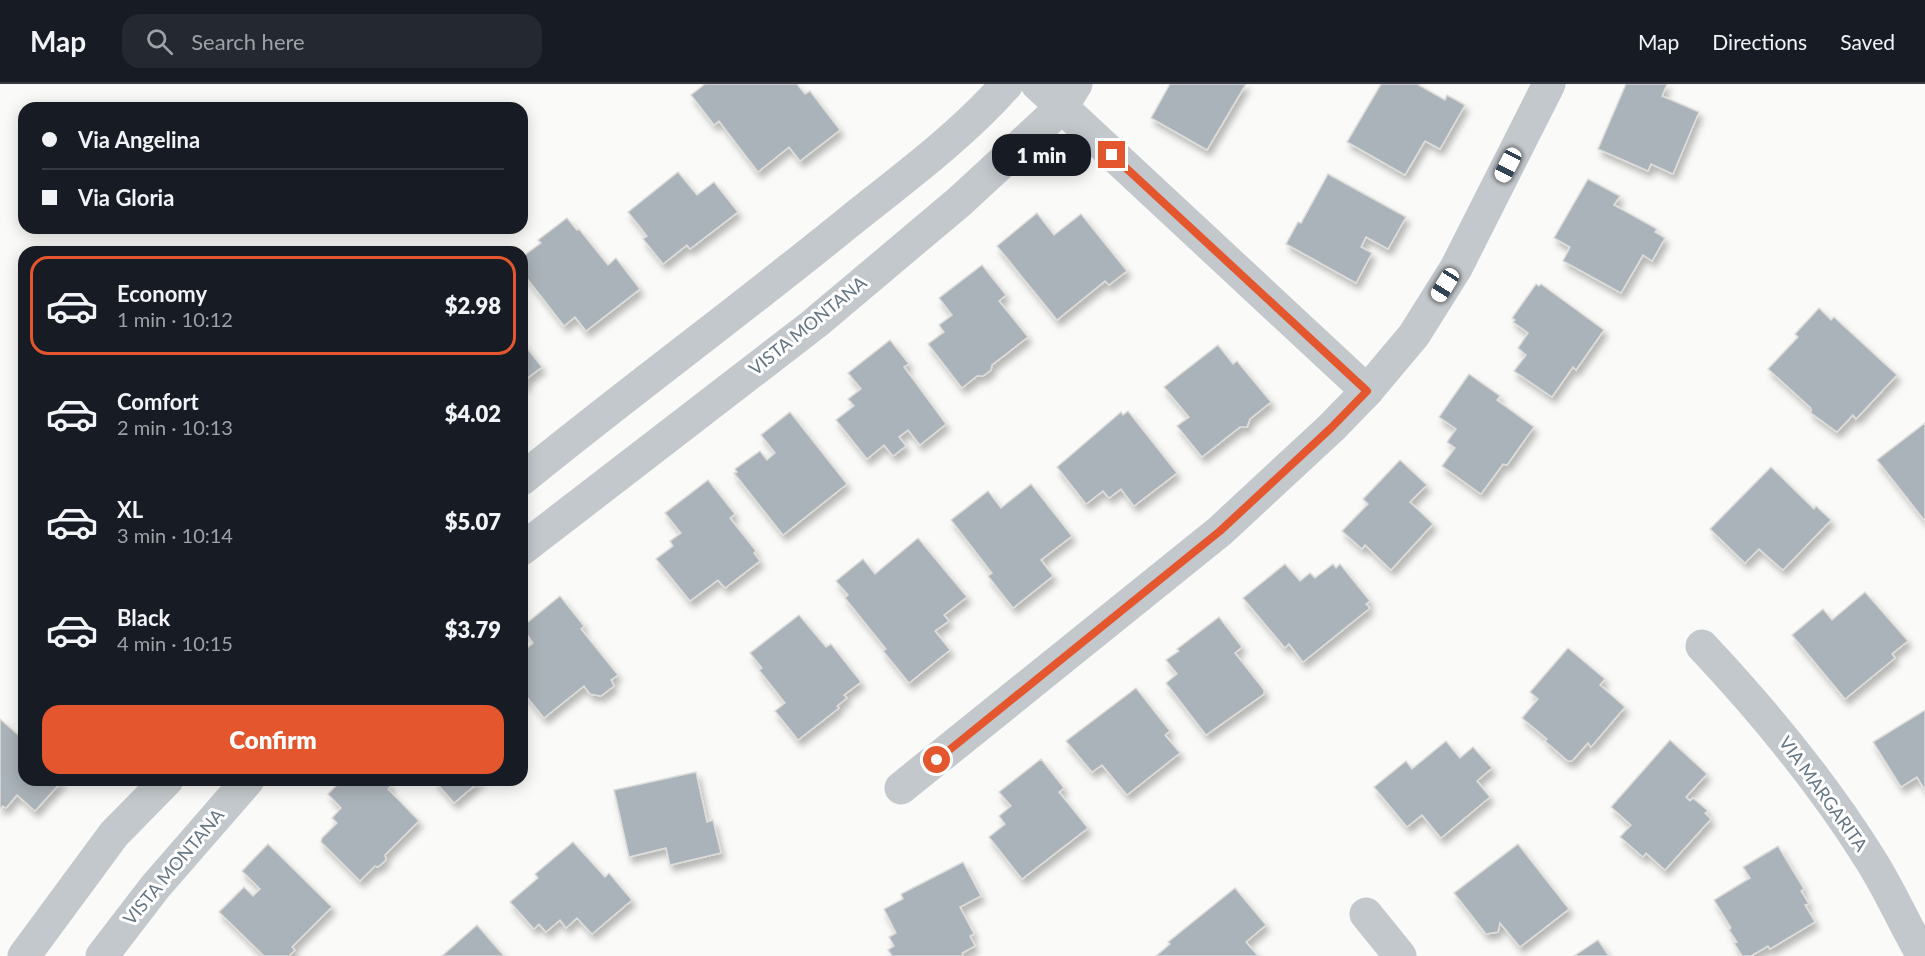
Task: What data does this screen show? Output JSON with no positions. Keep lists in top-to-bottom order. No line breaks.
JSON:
{"streets":{"street":["VISTA MONTANA","VIA MARGARITA"]},"page":{"header":"Map","search":"Search here","nav":["Map","Directions","Saved"],"banner":["Via Angelina","Via Gloria"],"bubble":"1 min","list":[{"name":"Economy","note":"1 min · 10:12","value":"$2.98"},{"name":"Comfort","note":"2 min · 10:13","value":"$4.02"},{"name":"XL","note":"3 min · 10:14","value":"$5.07"},{"name":"Black","note":"4 min · 10:15","value":"$3.79"}],"buttons":"Confirm"}}
